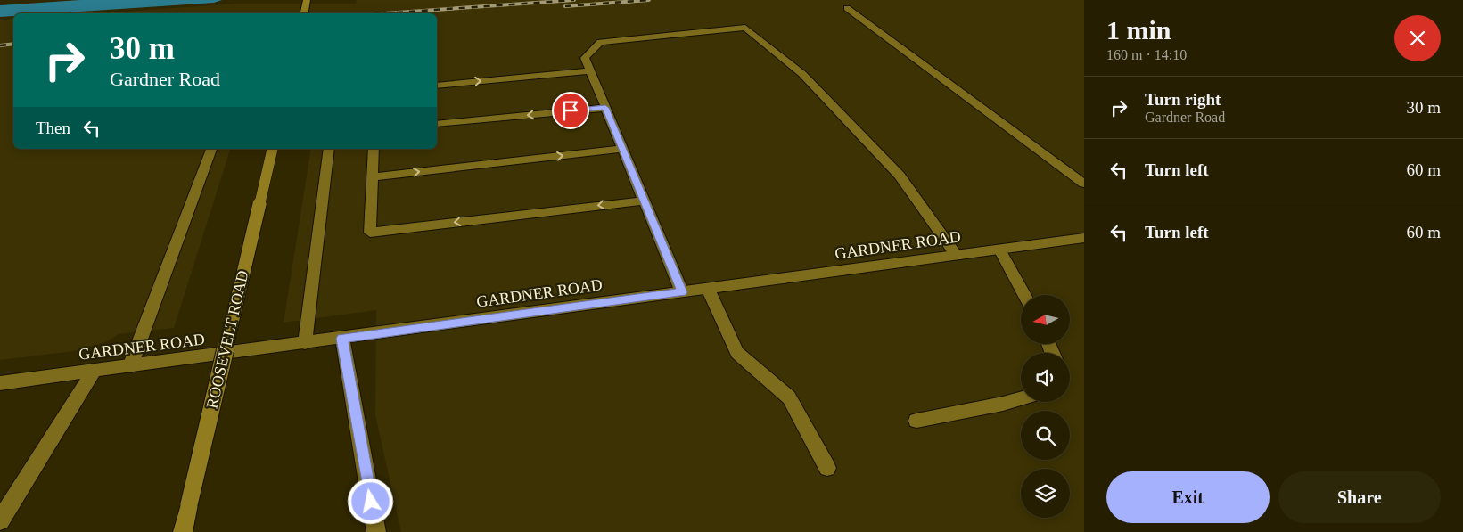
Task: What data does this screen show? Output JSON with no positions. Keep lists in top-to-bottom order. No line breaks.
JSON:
{"streets":{"main road":["ROOSEVELT ROAD"],"street":["GARDNER ROAD"]},"north":"left","page":{"heading":["1 min","160 m · 14:10"],"turn":["30 m","Gardner Road"],"list":[{"name":"Turn right","note":"Gardner Road","value":"30 m"},{"name":"Turn left","value":"60 m"},{"name":"Turn left","value":"60 m"}],"then":"Then","buttons":["Exit","Share"]}}
